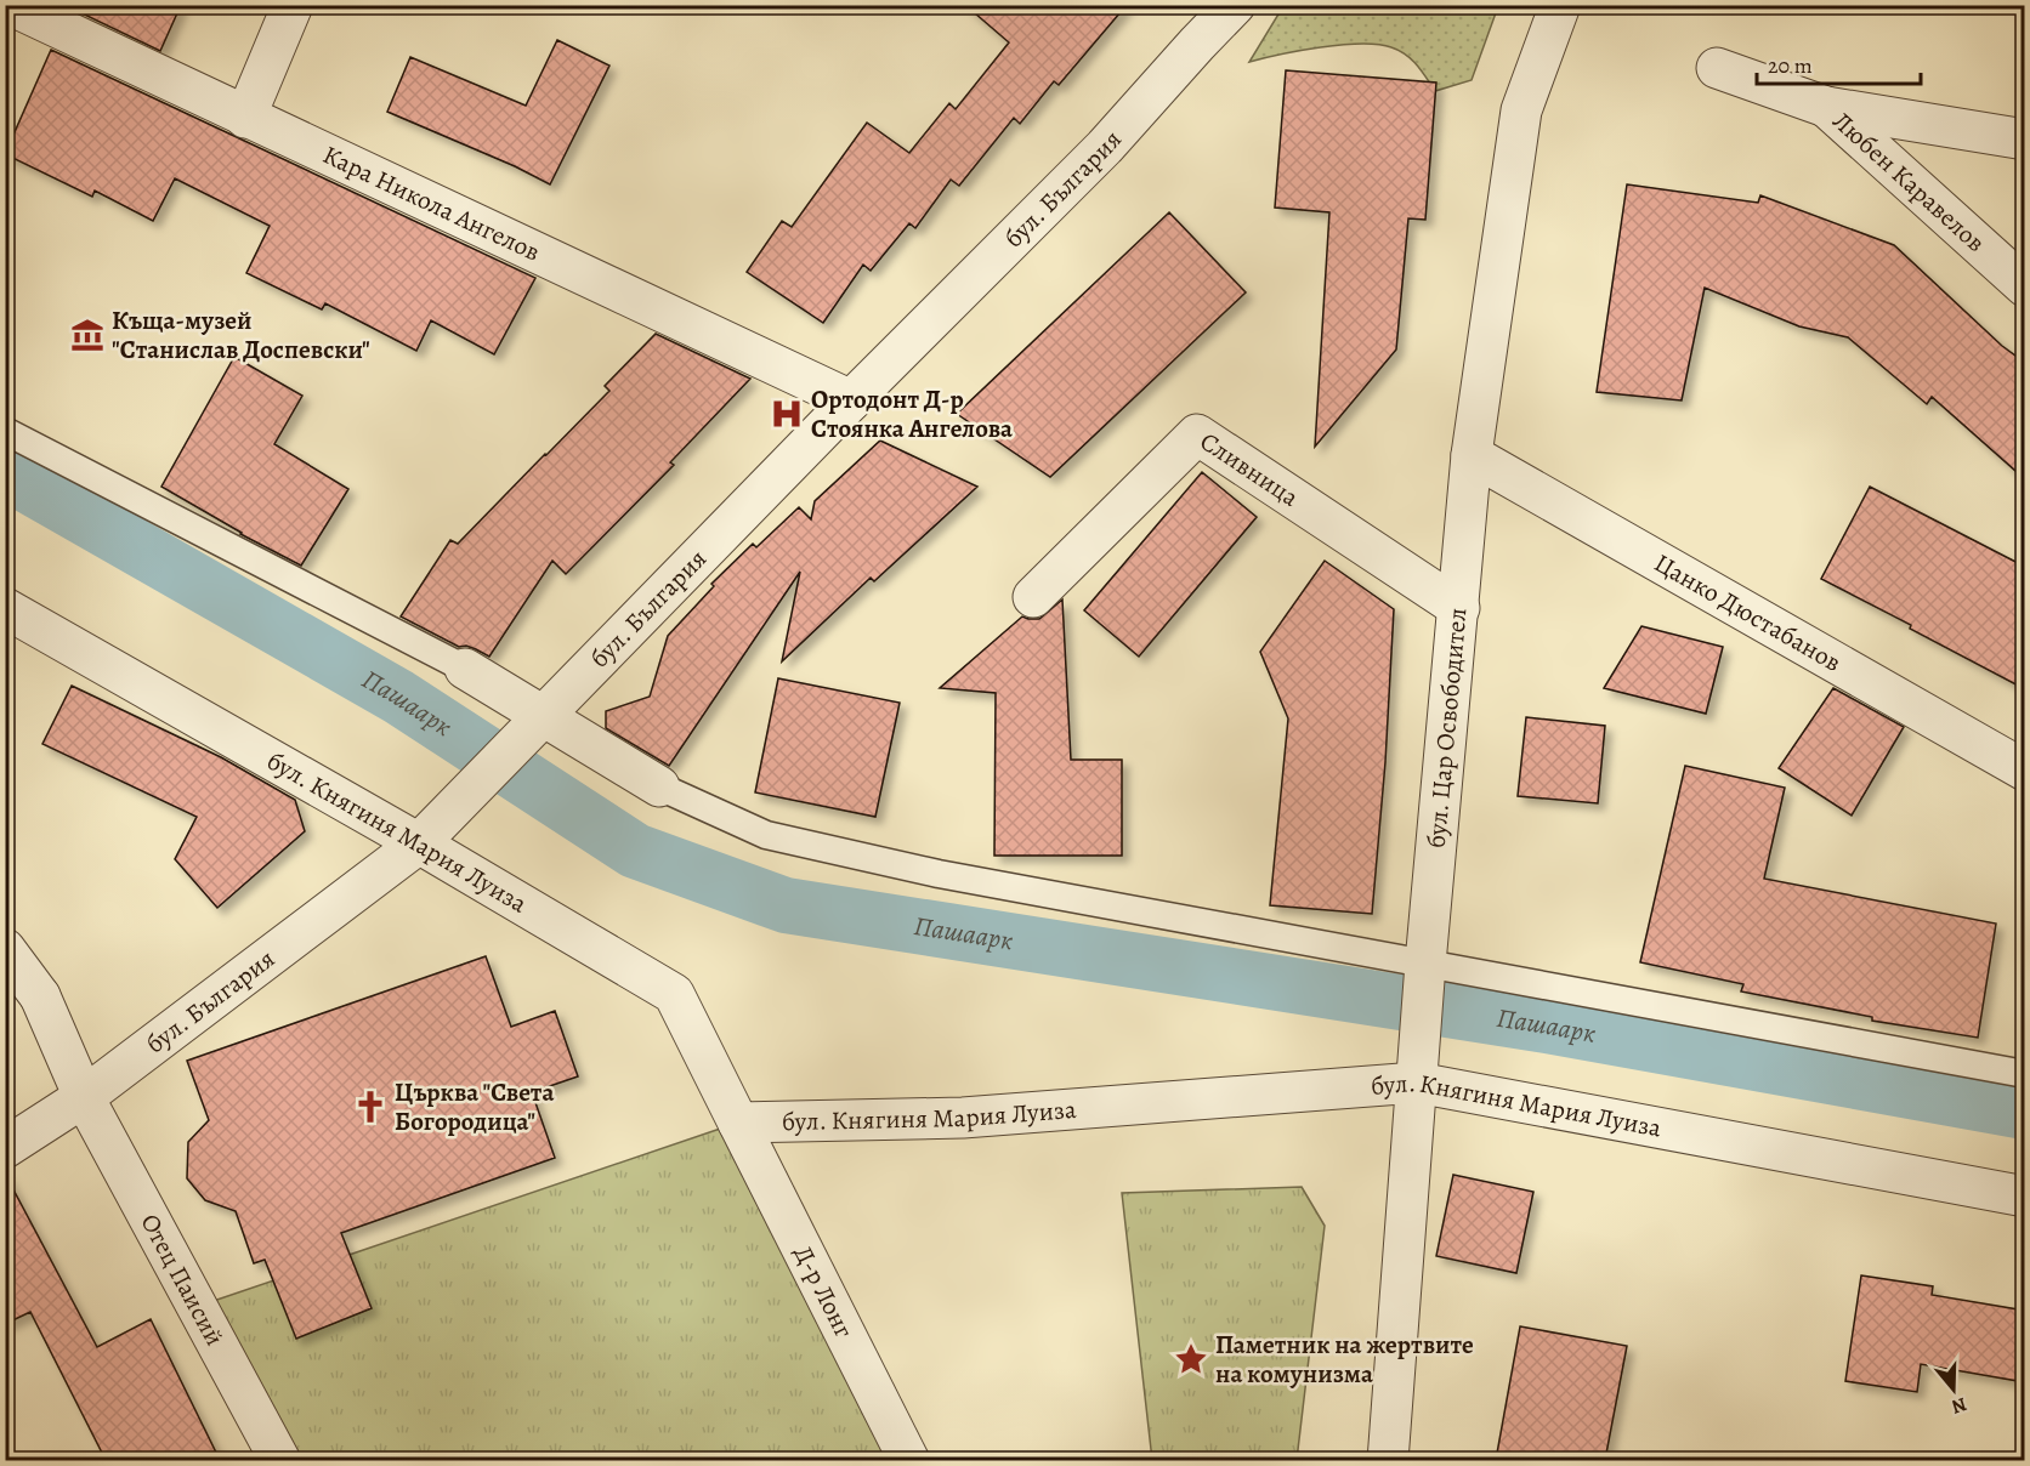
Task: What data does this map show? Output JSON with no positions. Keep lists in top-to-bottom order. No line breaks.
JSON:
{"streets":{"street":["Любен Каравелов","бул. България","Кара Никола Ангелов","Сливница","Цанко Дюстабанов","бул. Цар Освободител","бул. Княгиня Мария Луиза","Отец Паисий","Д-р Лонг"]},"crossings":[["бул. България","Кара Никола Ангелов"],["бул. България","бул. Княгиня Мария Луиза"],["бул. България","Отец Паисий"],["Сливница","бул. Цар Освободител"],["Цанко Дюстабанов","бул. Цар Освободител"],["бул. Цар Освободител","бул. Княгиня Мария Луиза"],["бул. Княгиня Мария Луиза","Д-р Лонг"]],"water":["Пашаарк"],"places":{"museum":["Къща-музей \"Станислав Доспевски\""],"hospital":["Ортодонт Д-р Стоянка Ангелова"],"church":["Църква \"Света Богородица\""],"place":["Паметник на жертвите на комунизма"]},"scale_bar":"20 m","north":"bottom"}
